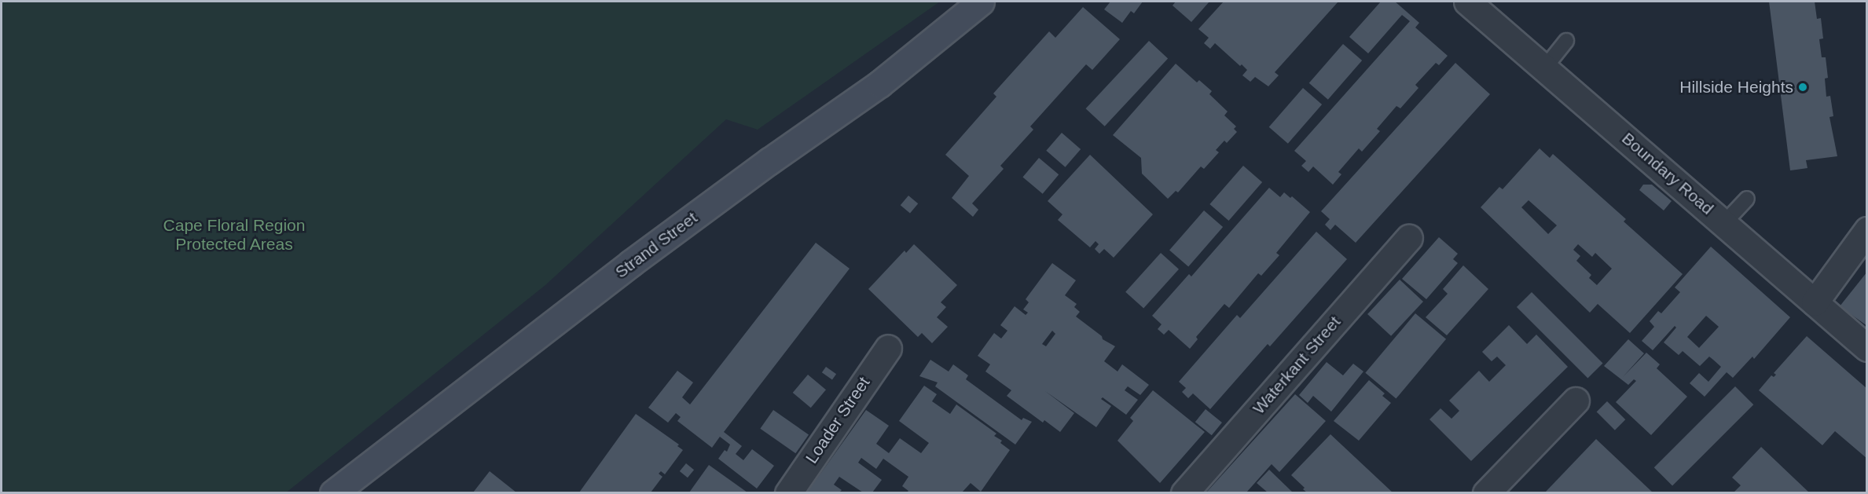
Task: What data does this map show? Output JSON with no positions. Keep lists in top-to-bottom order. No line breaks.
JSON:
{"streets":{"street":["Boundary Road","Strand Street","Waterkant Street","Loader Street"]},"parks":["Cape Floral Region Protected Areas"],"places":["Hillside Heights"]}
